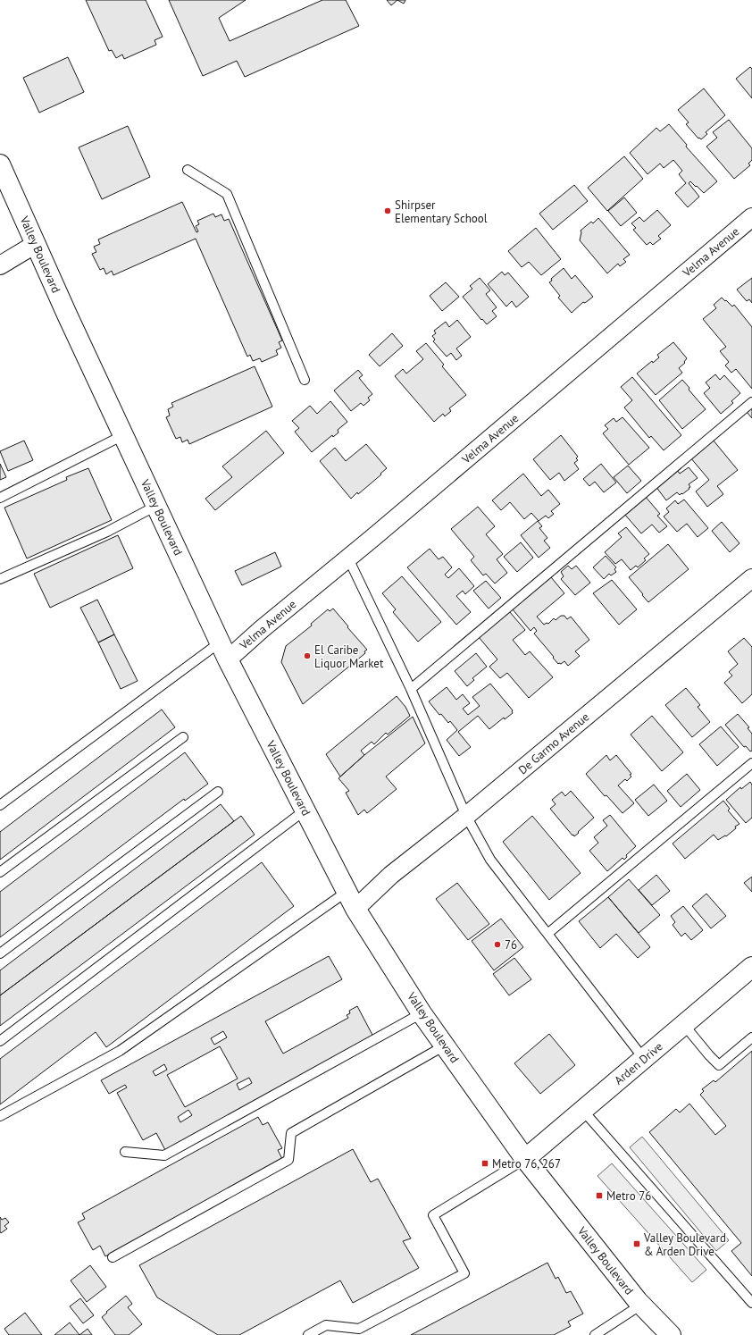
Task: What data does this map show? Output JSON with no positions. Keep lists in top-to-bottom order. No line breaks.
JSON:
{"streets":{"main road":["Valley Boulevard","Arden Drive"],"street":["Velma Avenue","De Garmo Avenue"]},"crossings":[["Velma Avenue","Valley Boulevard"],["Valley Boulevard","De Garmo Avenue"],["Valley Boulevard","Arden Drive"]],"places":{"other":["Shirpser Elementary School","El Caribe Liquor Market","76"],"transit":["Metro 76, 267","Metro 76","Valley Boulevard & Arden Drive"]}}
